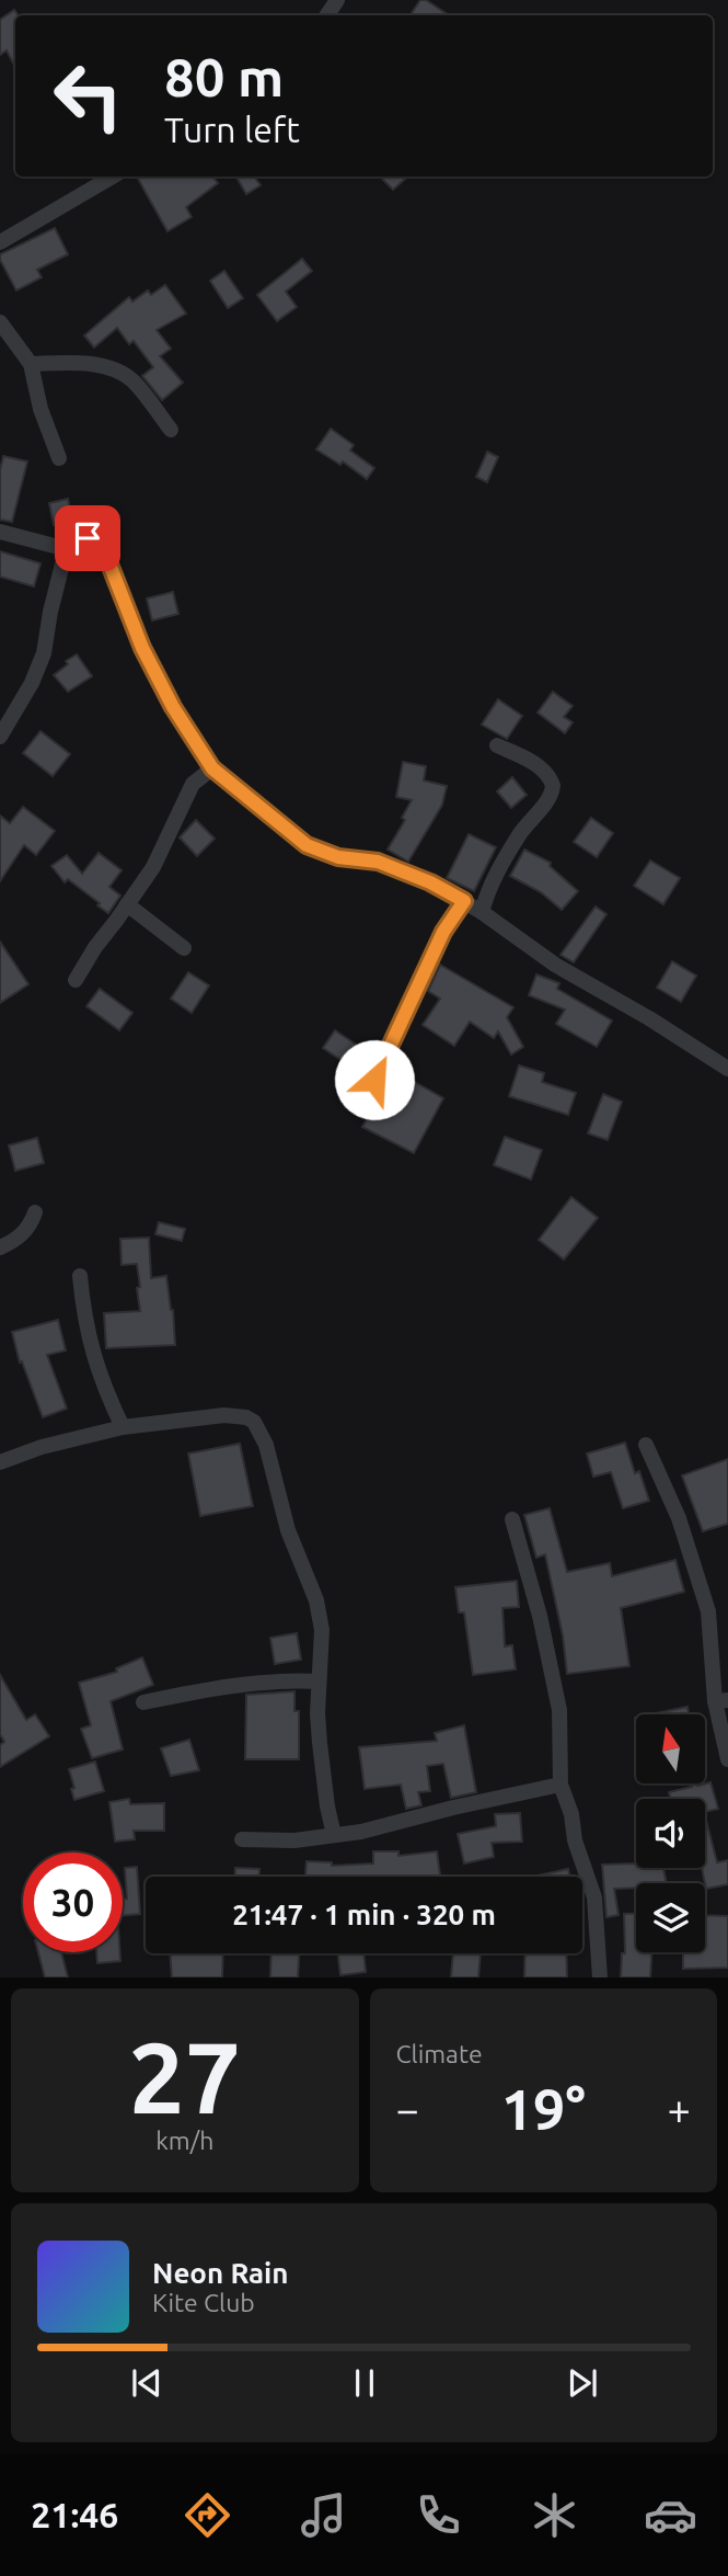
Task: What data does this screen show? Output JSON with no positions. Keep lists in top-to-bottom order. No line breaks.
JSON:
{"north":"top","page":{"turn":["80 m","Turn left"],"limit":"30","trip":"21:47 · 1 min · 320 m","tile":[["27","km/h"],"Climate"],"heat":["−","19°","+"],"song":["Neon Rain","Kite Club"],"tabs":"21:46"}}
